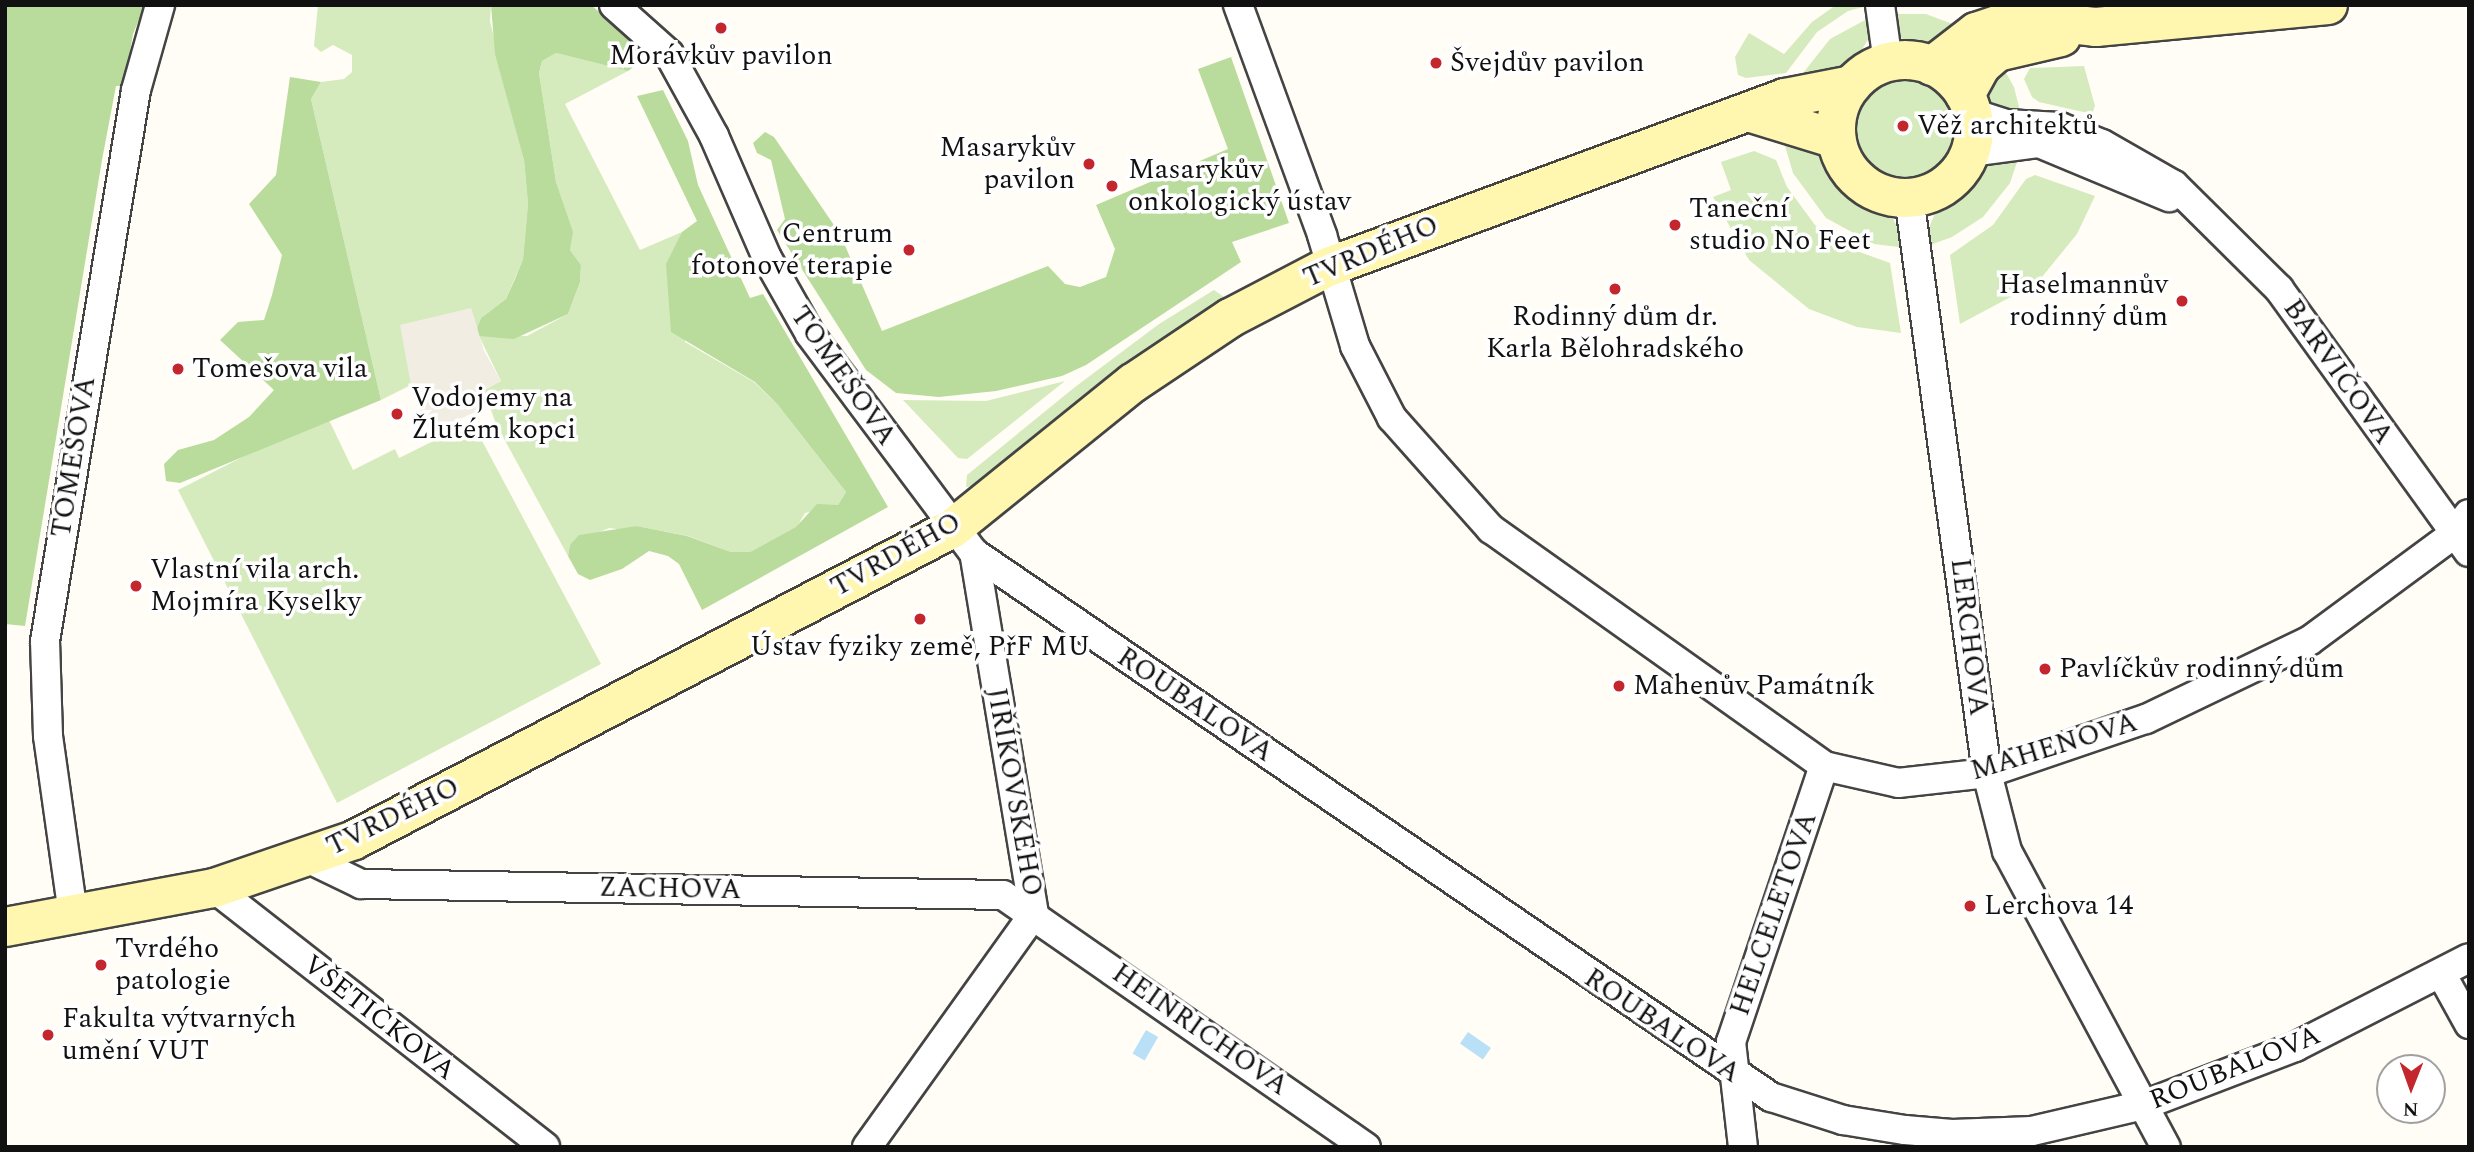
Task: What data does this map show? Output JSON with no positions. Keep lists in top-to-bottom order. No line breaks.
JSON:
{"streets":{"street":["TVRDÉHO","BARVIČOVA","TOMEŠOVA","LERCHOVA","ROUBALOVA","MAHENOVA","JIŘÍKOVSKÉHO","ZACHOVA","HELCELETOVA","VŠETIČKOVA","HEINRICHOVA"]},"crossings":[["TVRDÉHO","BARVIČOVA"],["TVRDÉHO","TOMEŠOVA"],["TVRDÉHO","LERCHOVA"],["TVRDÉHO","ROUBALOVA"],["TVRDÉHO","MAHENOVA"],["TVRDÉHO","JIŘÍKOVSKÉHO"],["TVRDÉHO","ZACHOVA"],["TVRDÉHO","VŠETIČKOVA"],["BARVIČOVA","LERCHOVA"],["BARVIČOVA","MAHENOVA"],["TOMEŠOVA","ROUBALOVA"],["TOMEŠOVA","JIŘÍKOVSKÉHO"],["LERCHOVA","ROUBALOVA"],["LERCHOVA","MAHENOVA"],["ROUBALOVA","JIŘÍKOVSKÉHO"],["ROUBALOVA","HELCELETOVA"],["MAHENOVA","HELCELETOVA"],["JIŘÍKOVSKÉHO","ZACHOVA"],["JIŘÍKOVSKÉHO","HEINRICHOVA"],["ZACHOVA","HEINRICHOVA"]],"places":["Morávkův pavilon","Švejdův pavilon","Věž architektů","Masarykův pavilon","Masarykův onkologický ústav","Taneční studio No Feet","Centrum fotonové terapie","Rodinný dům dr. Karla Bělohradského","Haselmannův rodinný dům","Tomešova vila","Vodojemy na Žlutém kopci","Vlastní vila arch. Mojmíra Kyselky","Ústav fyziky země, PřF MU","Pavlíčkův rodinný dům","Mahenův Památník","Lerchova 14","Tvrdého patologie","Fakulta výtvarných umění VUT"],"north":"bottom"}
